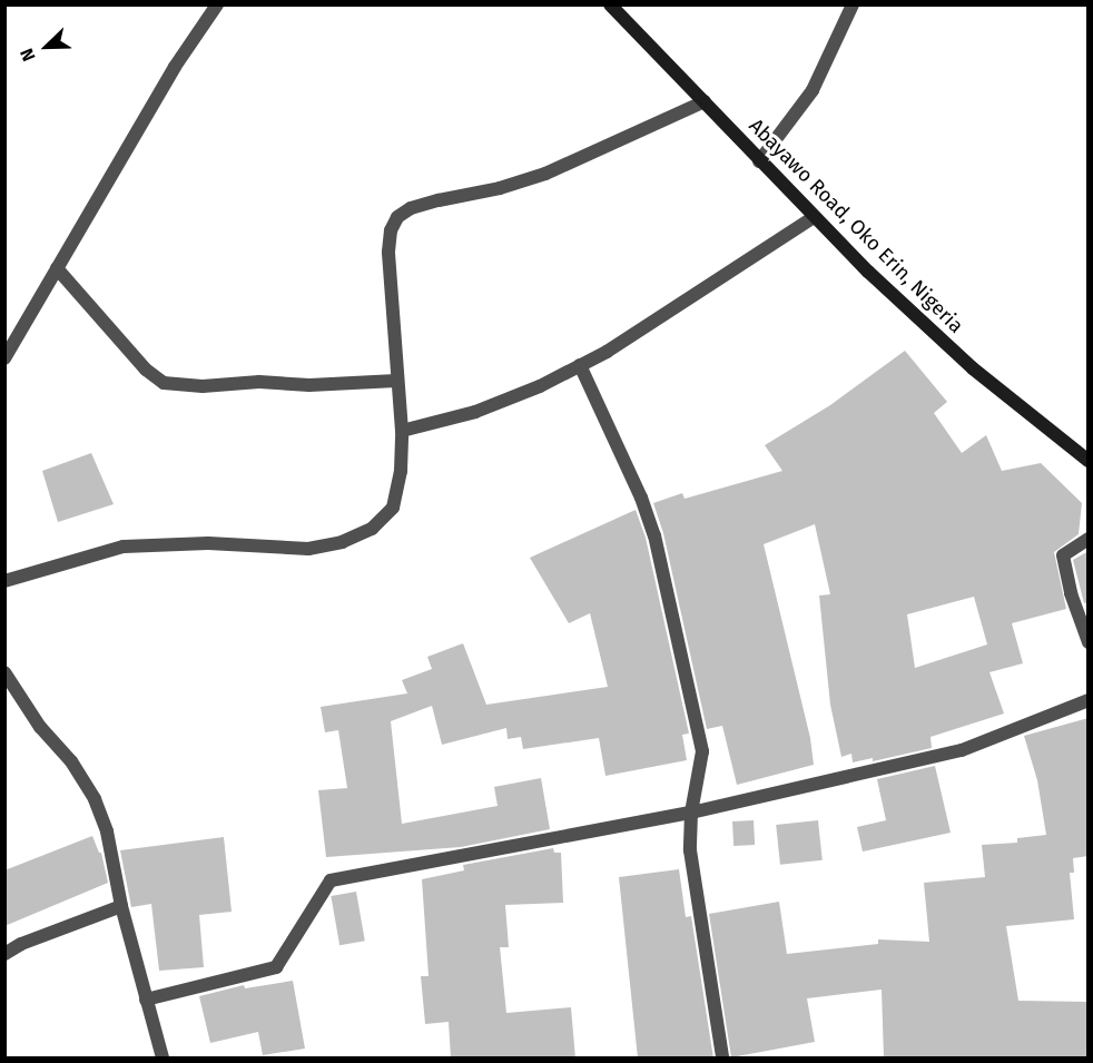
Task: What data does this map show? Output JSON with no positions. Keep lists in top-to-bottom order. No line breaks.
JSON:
{"streets":{"street":["Abayawo Road, Oko Erin, Nigeria"]},"north":"bottom left"}
